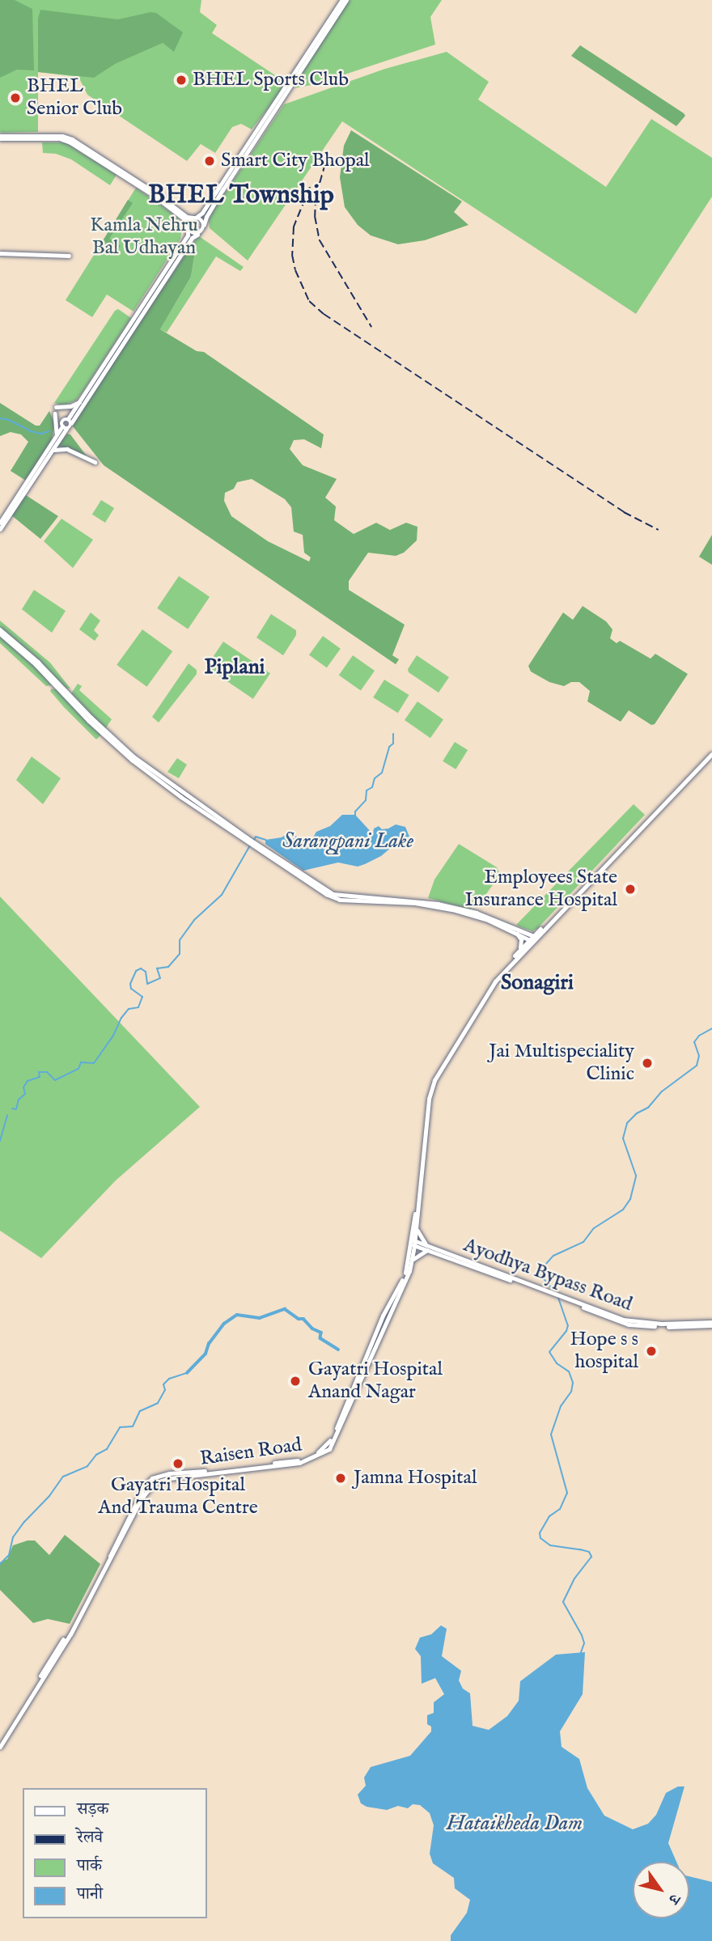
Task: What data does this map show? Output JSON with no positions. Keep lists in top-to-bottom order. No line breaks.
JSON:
{"streets":{"main road":["Ayodhya Bypass Road","Raisen Road"]},"crossings":[["Ayodhya Bypass Road","Raisen Road"]],"districts":["BHEL Township","Piplani","Sonagiri"],"water":["Sarangpani Lake","Hataikheda Dam"],"parks":["Kamla Nehru Bal Udhayan"],"places":["BHEL Sports Club","BHEL Senior Club","Smart City Bhopal","Employees State Insurance Hospital","Jai Multispeciality Clinic","Hope s s hospital","Gayatri Hospital Anand Nagar","Gayatri Hospital And Trauma Centre","Jamna Hospital"],"legend":["सड़क","रेलवे","पार्क","पानी"],"north":"bottom right"}
